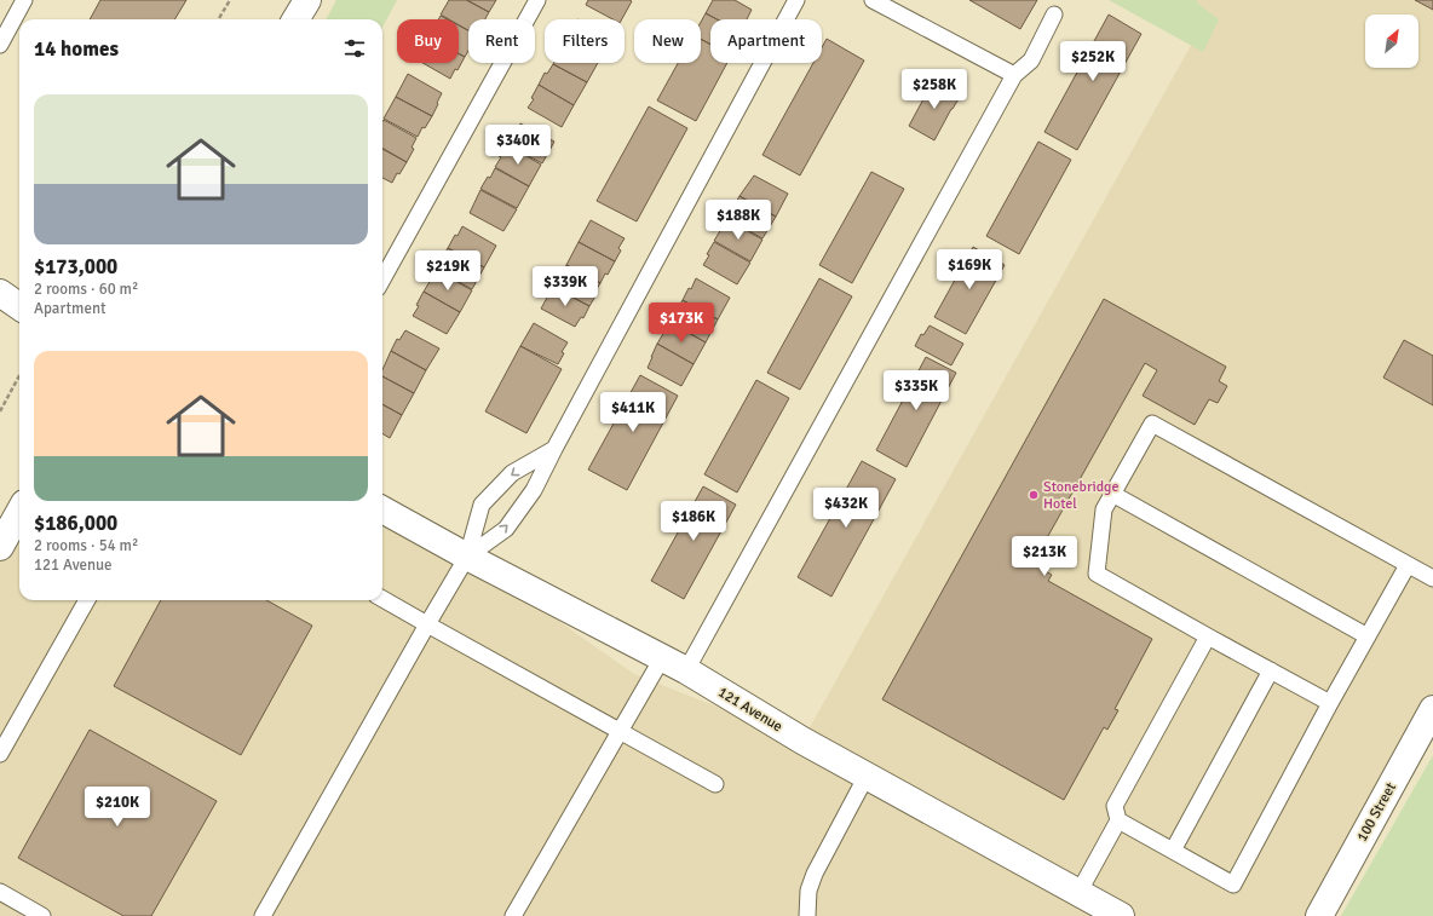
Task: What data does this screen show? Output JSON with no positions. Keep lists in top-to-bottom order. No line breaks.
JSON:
{"streets":{"street":["121 Avenue","100 Street"]},"places":["Stonebridge Hotel"],"north":"top right","page":{"chip":["Buy","Rent","Filters","New","Apartment"],"heading":"14 homes","price":["$252K","$258K","$340K","$188K","$169K","$219K","$339K","$173K","$335K","$411K","$432K","$186K","$213K","$210K"],"list":[{"name":"$173,000","note":"2 rooms · 60 m² · Apartment"},{"name":"$186,000","note":"2 rooms · 54 m² · 121 Avenue"}]}}
